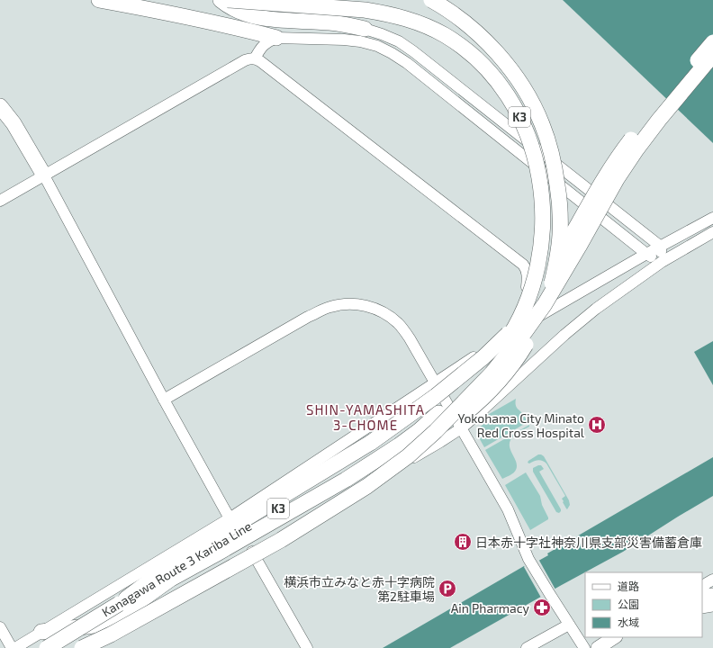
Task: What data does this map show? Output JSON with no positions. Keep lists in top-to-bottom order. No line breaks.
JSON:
{"streets":{"highway":["K3","Kanagawa Route 3 Kariba Line"]},"crossings":[["K3","Kanagawa Route 3 Kariba Line"]],"districts":["SHIN-YAMASHITA 3-CHOME"],"places":{"hospital":["Yokohama City Minato Red Cross Hospital"],"building":["日本赤十字社神奈川県支部災害備蓄倉庫"],"parking":["横浜市立みなと赤十字病院 第2駐車場"],"pharmacy":["Ain Pharmacy"]},"legend":["道路","公園","水域"]}
